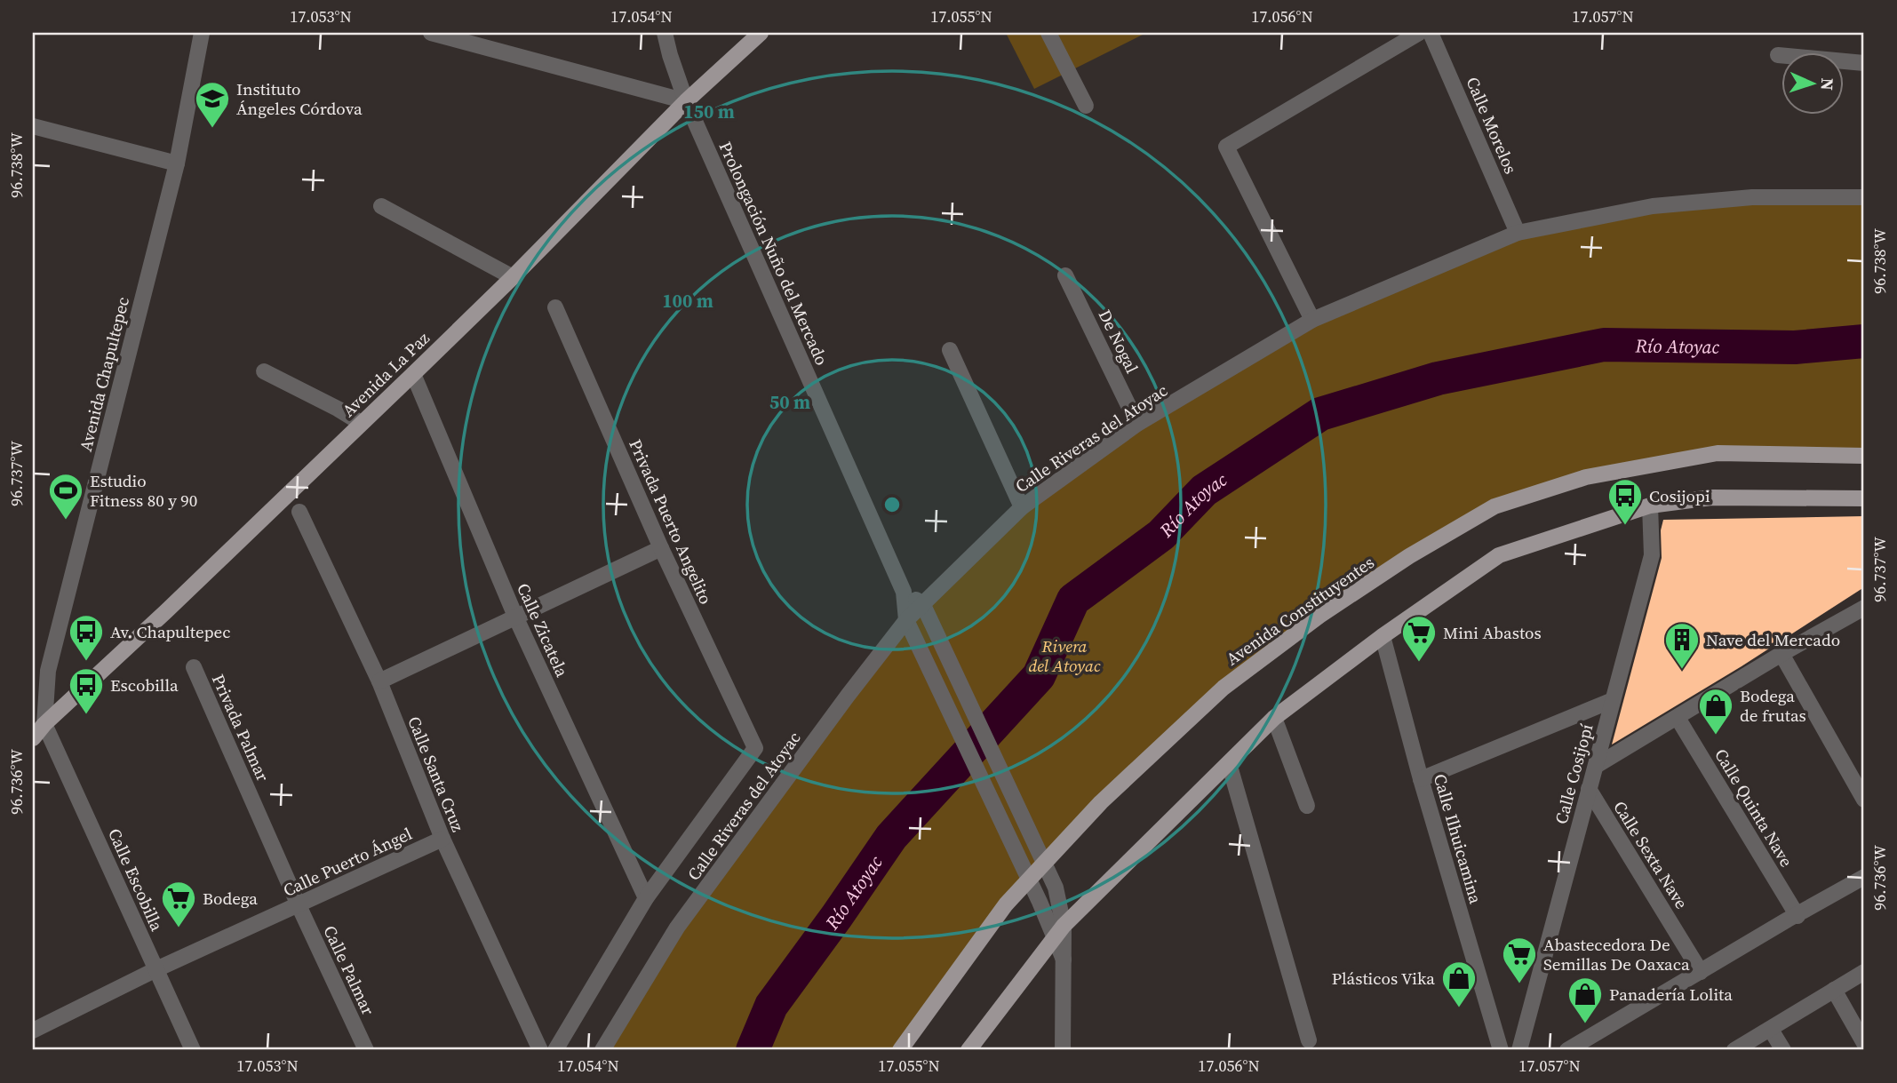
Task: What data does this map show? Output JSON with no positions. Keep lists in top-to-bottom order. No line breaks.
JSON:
{"streets":{"main road":["Avenida La Paz","Avenida Constituyentes"],"street":["Calle Morelos","Prolongación Nuño del Mercado","De Nogal","Avenida Chapultepec","Calle Riveras del Atoyac","Privada Puerto Angelito","Calle Zicatela","Privada Palmar","Calle Santa Cruz","Calle Cosijopí","Calle Quinta Nave","Calle Ilhuicamina","Calle Sexta Nave","Calle Puerto Ángel","Calle Escobilla","Calle Palmar"]},"crossings":[["Calle Morelos","Calle Riveras del Atoyac"],["Prolongación Nuño del Mercado","Avenida La Paz"],["Prolongación Nuño del Mercado","Calle Riveras del Atoyac"],["De Nogal","Calle Riveras del Atoyac"],["Avenida Chapultepec","Avenida La Paz"],["Avenida Chapultepec","Calle Escobilla"],["Avenida La Paz","Calle Zicatela"],["Avenida La Paz","Calle Escobilla"],["Privada Puerto Angelito","Calle Zicatela"],["Privada Palmar","Calle Puerto Ángel"],["Privada Palmar","Calle Palmar"],["Calle Santa Cruz","Calle Puerto Ángel"],["Calle Cosijopí","Calle Sexta Nave"],["Calle Puerto Ángel","Calle Escobilla"],["Calle Puerto Ángel","Calle Palmar"]],"water":["Río Atoyac"],"parks":["Rivera del Atoyac"],"places":{"school or university":["Instituto Ángeles Córdova"],"sports":["Estudio Fitness 80 y 90"],"bus stop":["Cosijopi","Av. Chapultepec","Escobilla"],"supermarket":["Mini Abastos","Bodega","Abastecedora De Semillas De Oaxaca"],"building":["Nave del Mercado"],"shop":["Bodega de frutas","Plásticos Vika","Panadería Lolita"]},"north":"right","coordinates":["17.053°N","17.054°N","17.055°N","17.056°N","17.057°N","96.738°W","96.737°W","96.736°W"],"rings":["150 m","100 m","50 m"]}
